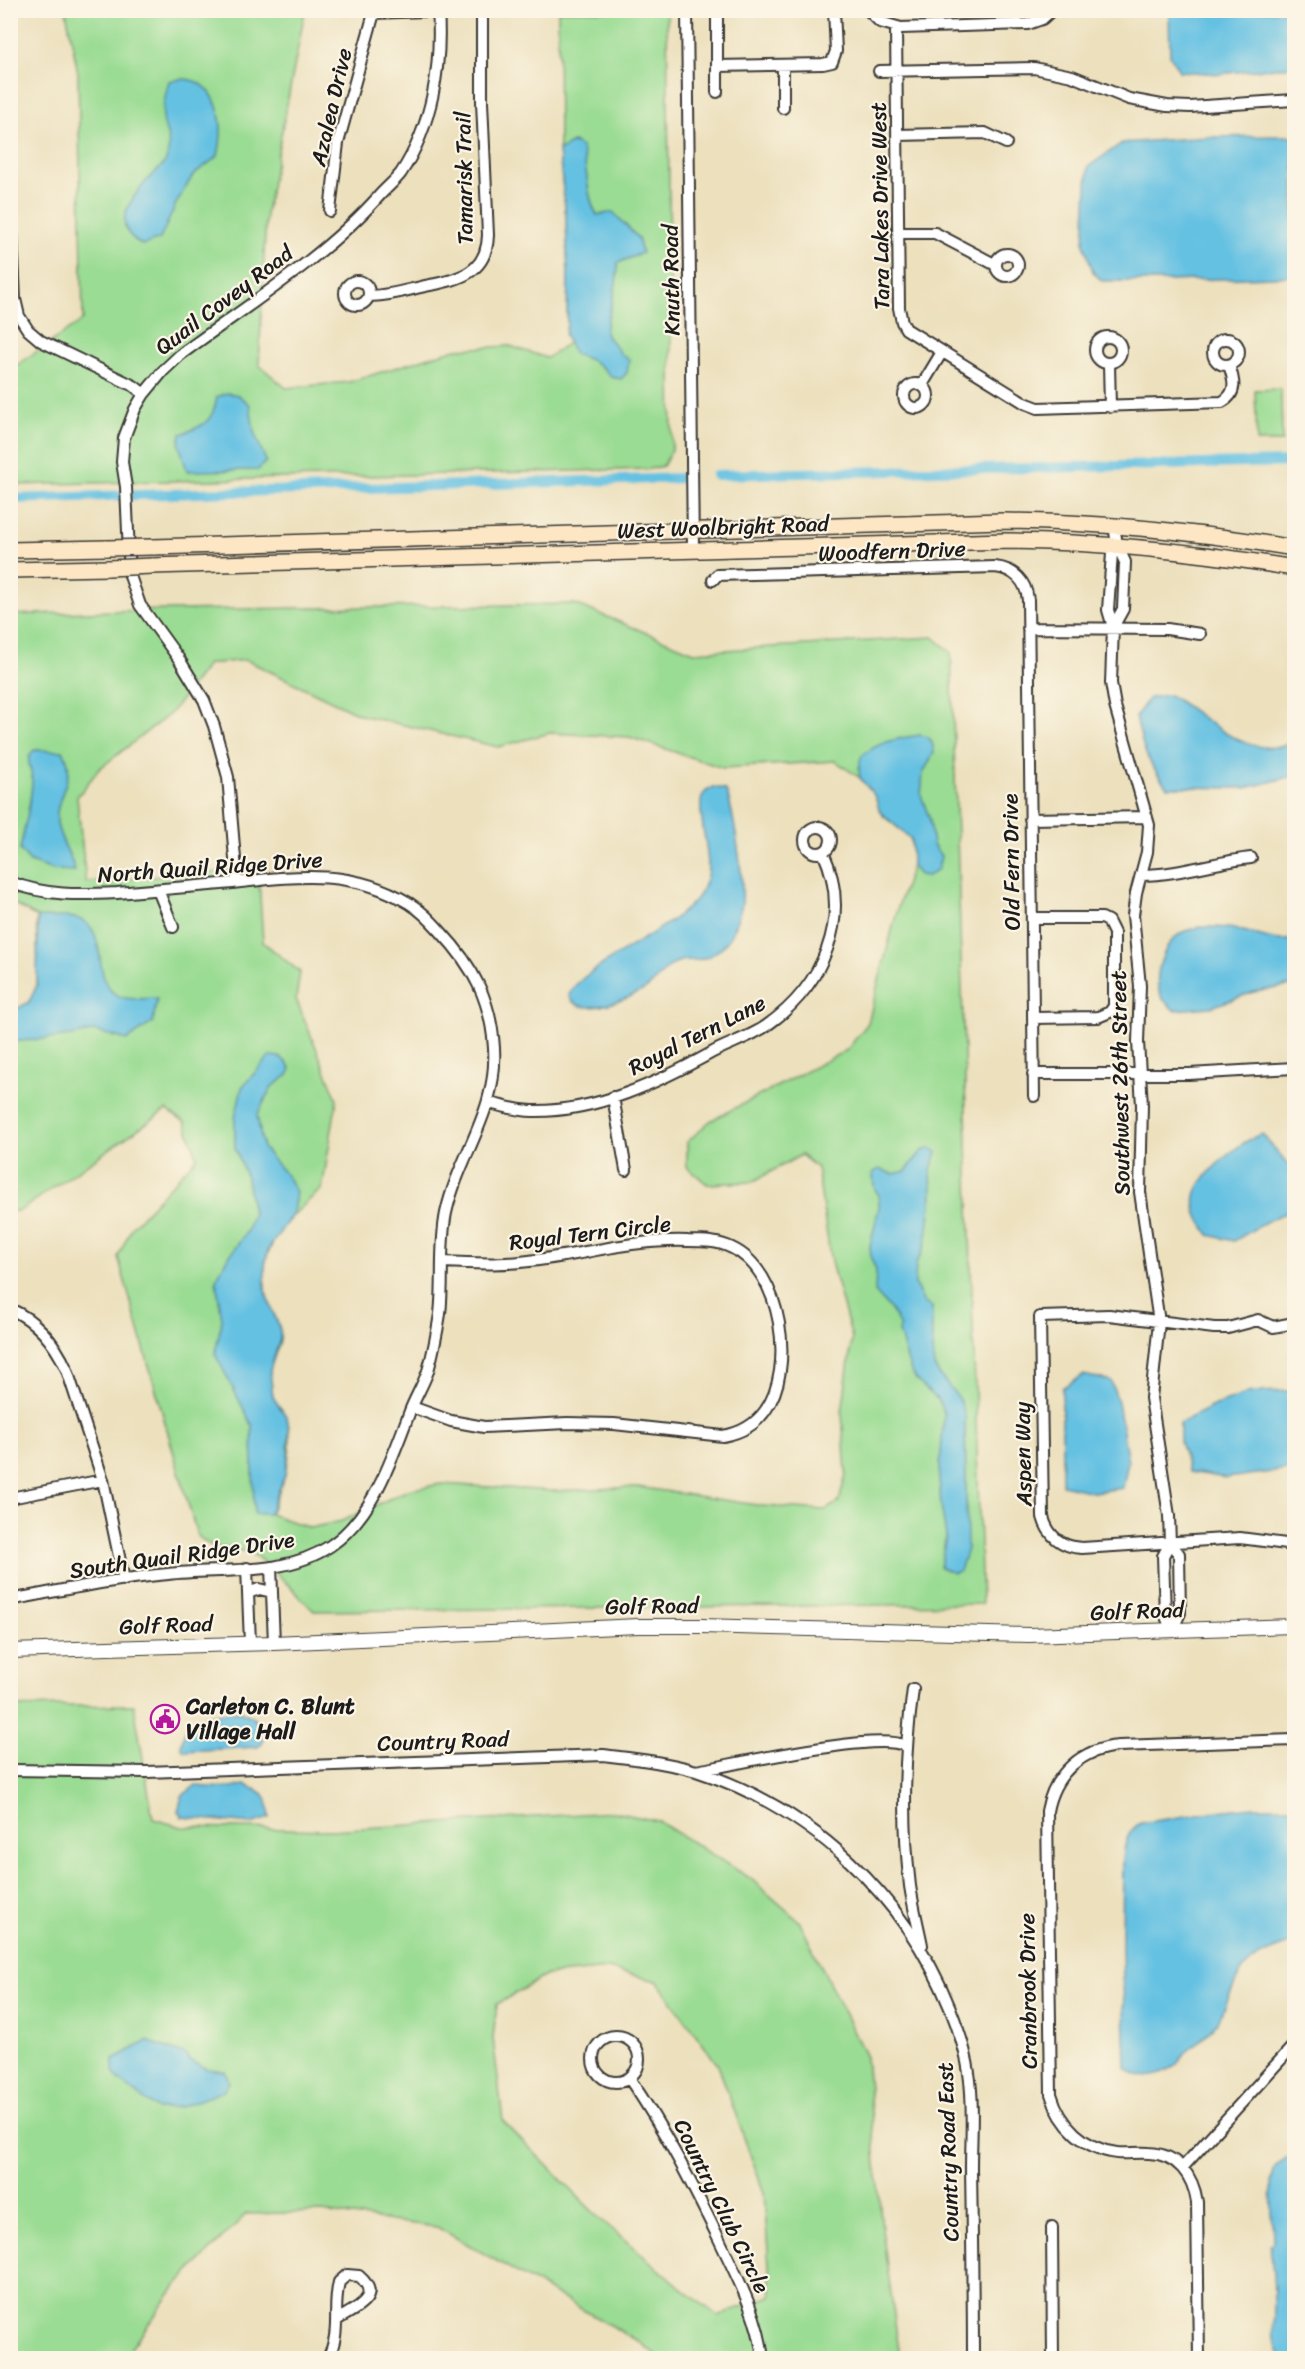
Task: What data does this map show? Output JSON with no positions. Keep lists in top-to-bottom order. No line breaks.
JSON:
{"streets":{"main road":["West Woolbright Road"],"street":["Azalea Drive","Tamarisk Trail","Tara Lakes Drive West","Knuth Road","Quail Covey Road","Woodfern Drive","Old Fern Drive","North Quail Ridge Drive","Royal Tern Lane","Southwest 26th Street","Royal Tern Circle","Aspen Way","South Quail Ridge Drive","Golf Road","Country Road","Cranbrook Drive","Country Road East","Country Club Circle"]},"crossings":[["Azalea Drive","Quail Covey Road"],["Knuth Road","West Woolbright Road"],["Quail Covey Road","North Quail Ridge Drive"],["West Woolbright Road","Southwest 26th Street"],["Woodfern Drive","Old Fern Drive"],["North Quail Ridge Drive","Royal Tern Lane"],["North Quail Ridge Drive","Royal Tern Circle"],["North Quail Ridge Drive","South Quail Ridge Drive"],["Southwest 26th Street","Aspen Way"],["Southwest 26th Street","Golf Road"],["Royal Tern Circle","South Quail Ridge Drive"],["Country Road","Country Road East"]],"places":{"public building":["Carleton C. Blunt Village Hall"]}}
